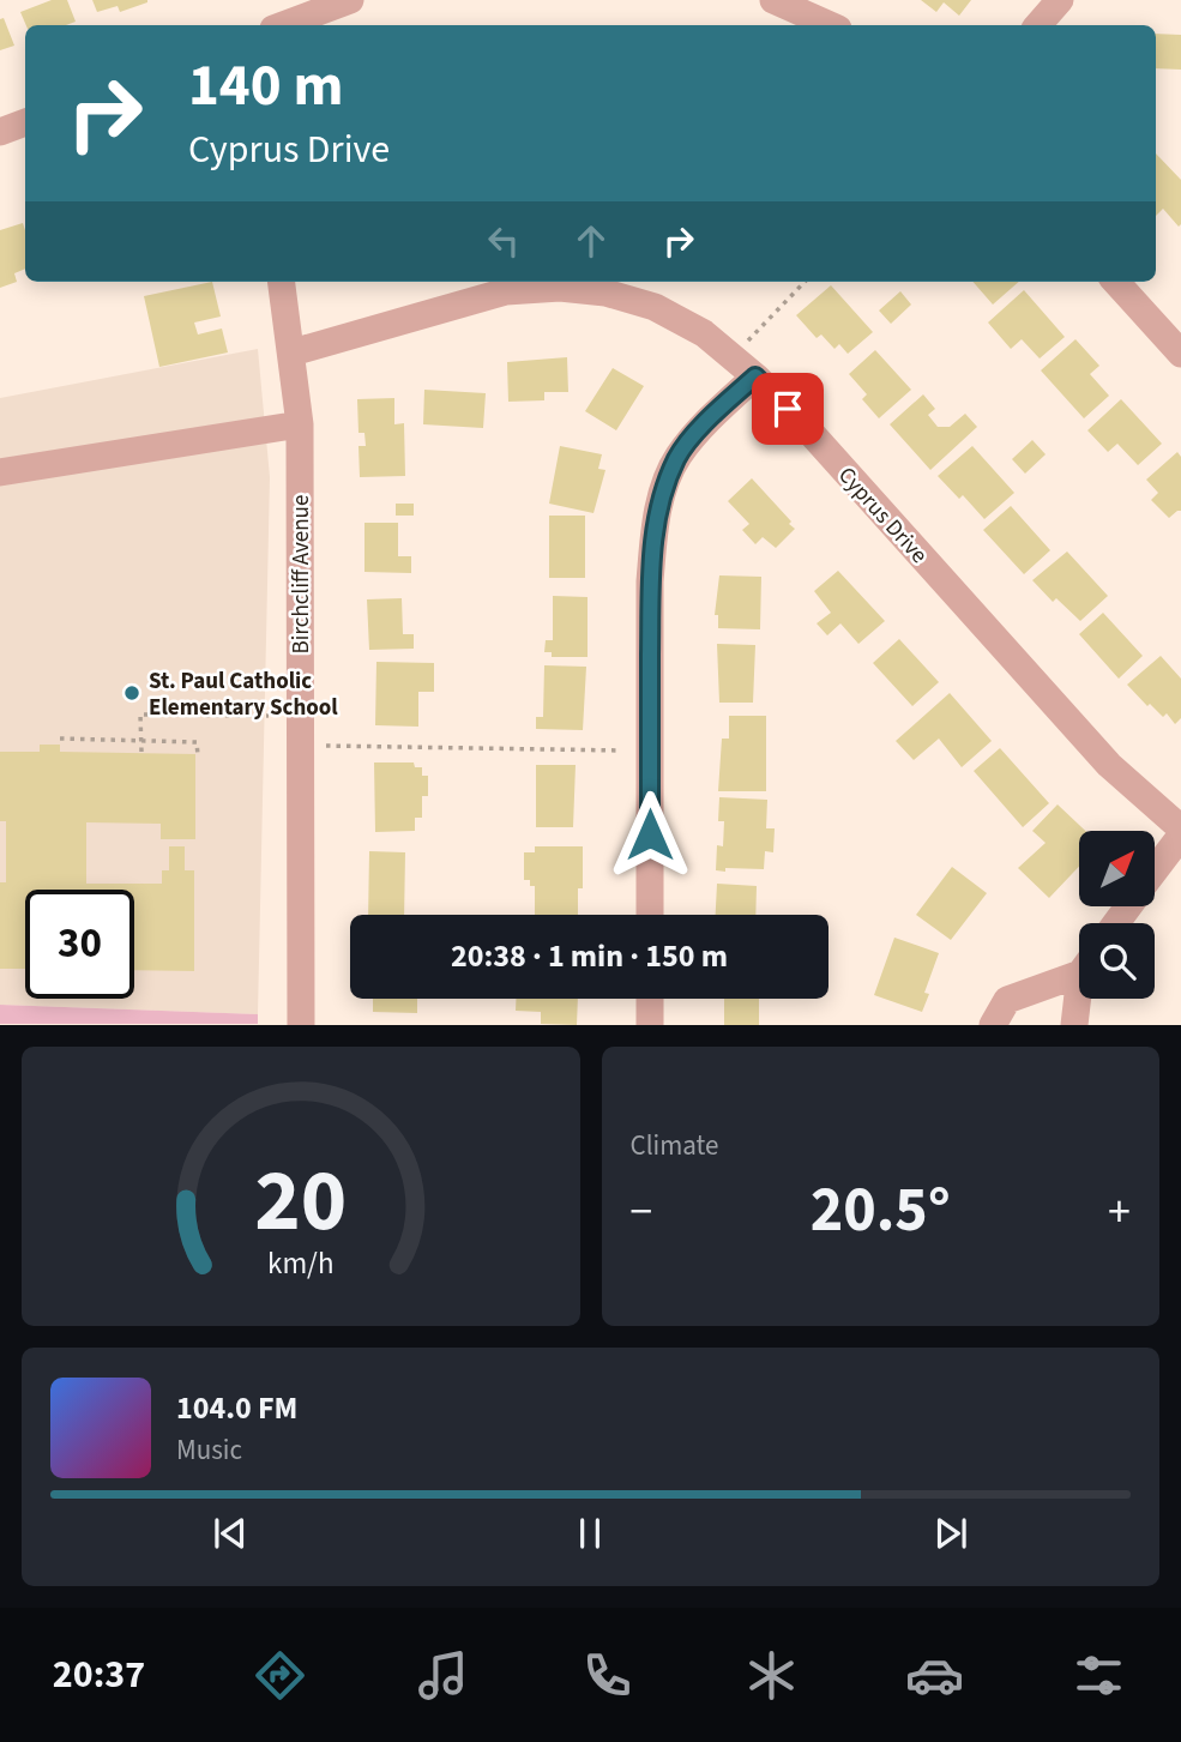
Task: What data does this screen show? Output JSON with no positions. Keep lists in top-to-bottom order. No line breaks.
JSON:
{"streets":{"street":["Cyprus Drive","Birchcliff Avenue"]},"crossings":[["Cyprus Drive","Birchcliff Avenue"]],"places":["St. Paul Catholic Elementary School"],"north":"top right","page":{"turn":["140 m","Cyprus Drive"],"limit":"30","trip":"20:38 · 1 min · 150 m","tile":"Climate","heat":["−","20.5°","+"],"song":["104.0 FM","Music"],"tabs":"20:37","gauge":["20","km/h"]}}
